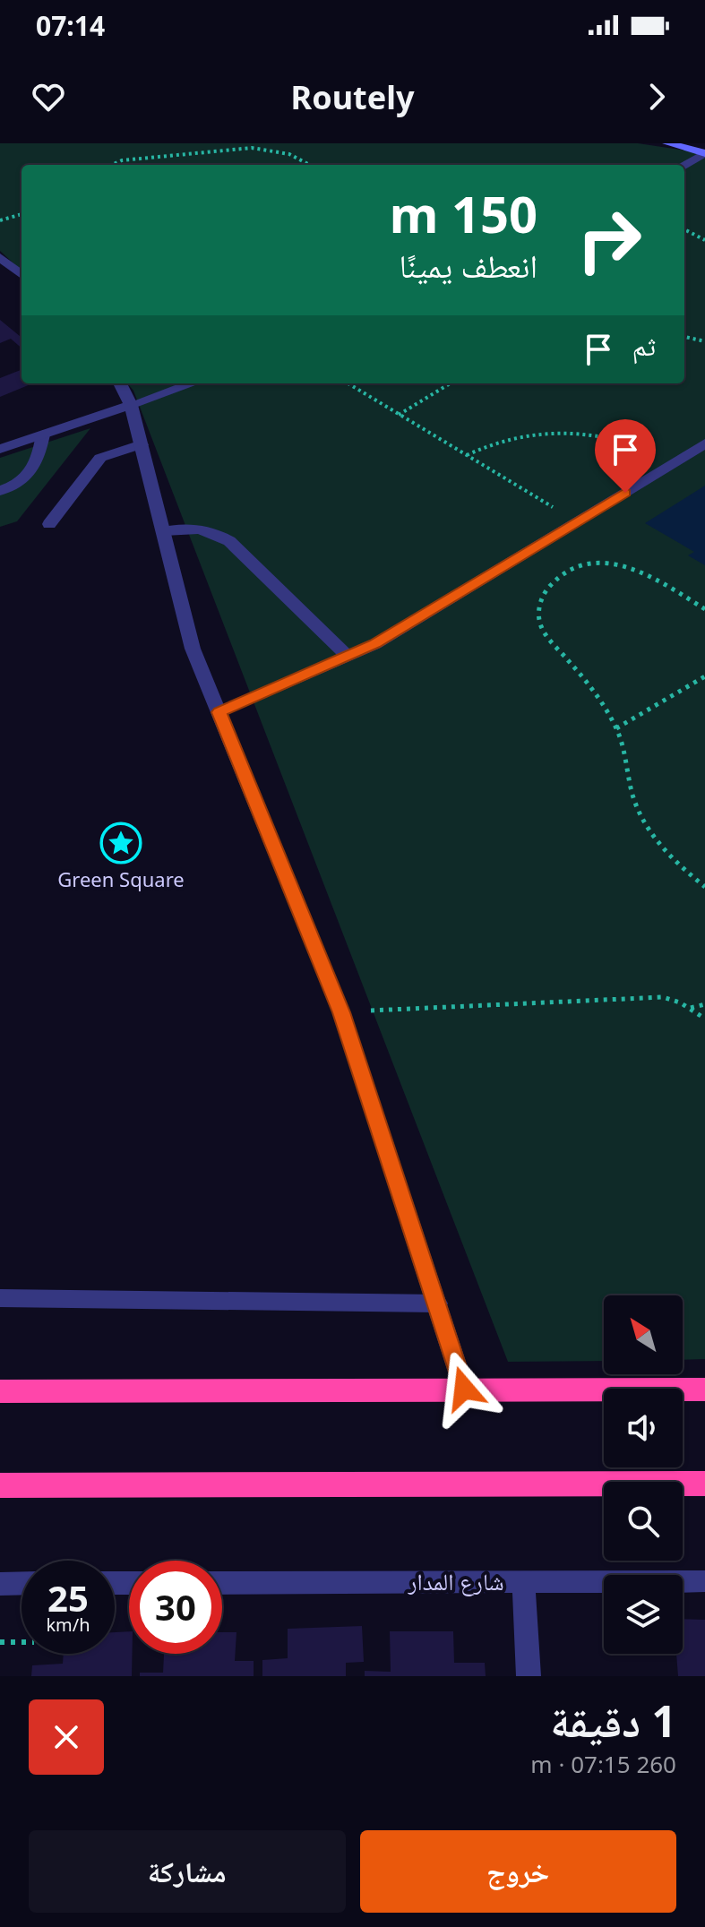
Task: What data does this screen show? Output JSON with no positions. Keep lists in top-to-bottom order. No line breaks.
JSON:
{"streets":{"street":["شارع المدار"]},"places":{"place":["Green Square"]},"north":"top left","page":{"status":"07:14","header":"Routely","turn":["150 m","انعطف يمينًا"],"then":"ثم","speed":"25 km/h","limit":"30","heading":["1 دقيقة","260 m · 07:15"],"buttons":["خروج","مشاركة"]}}
